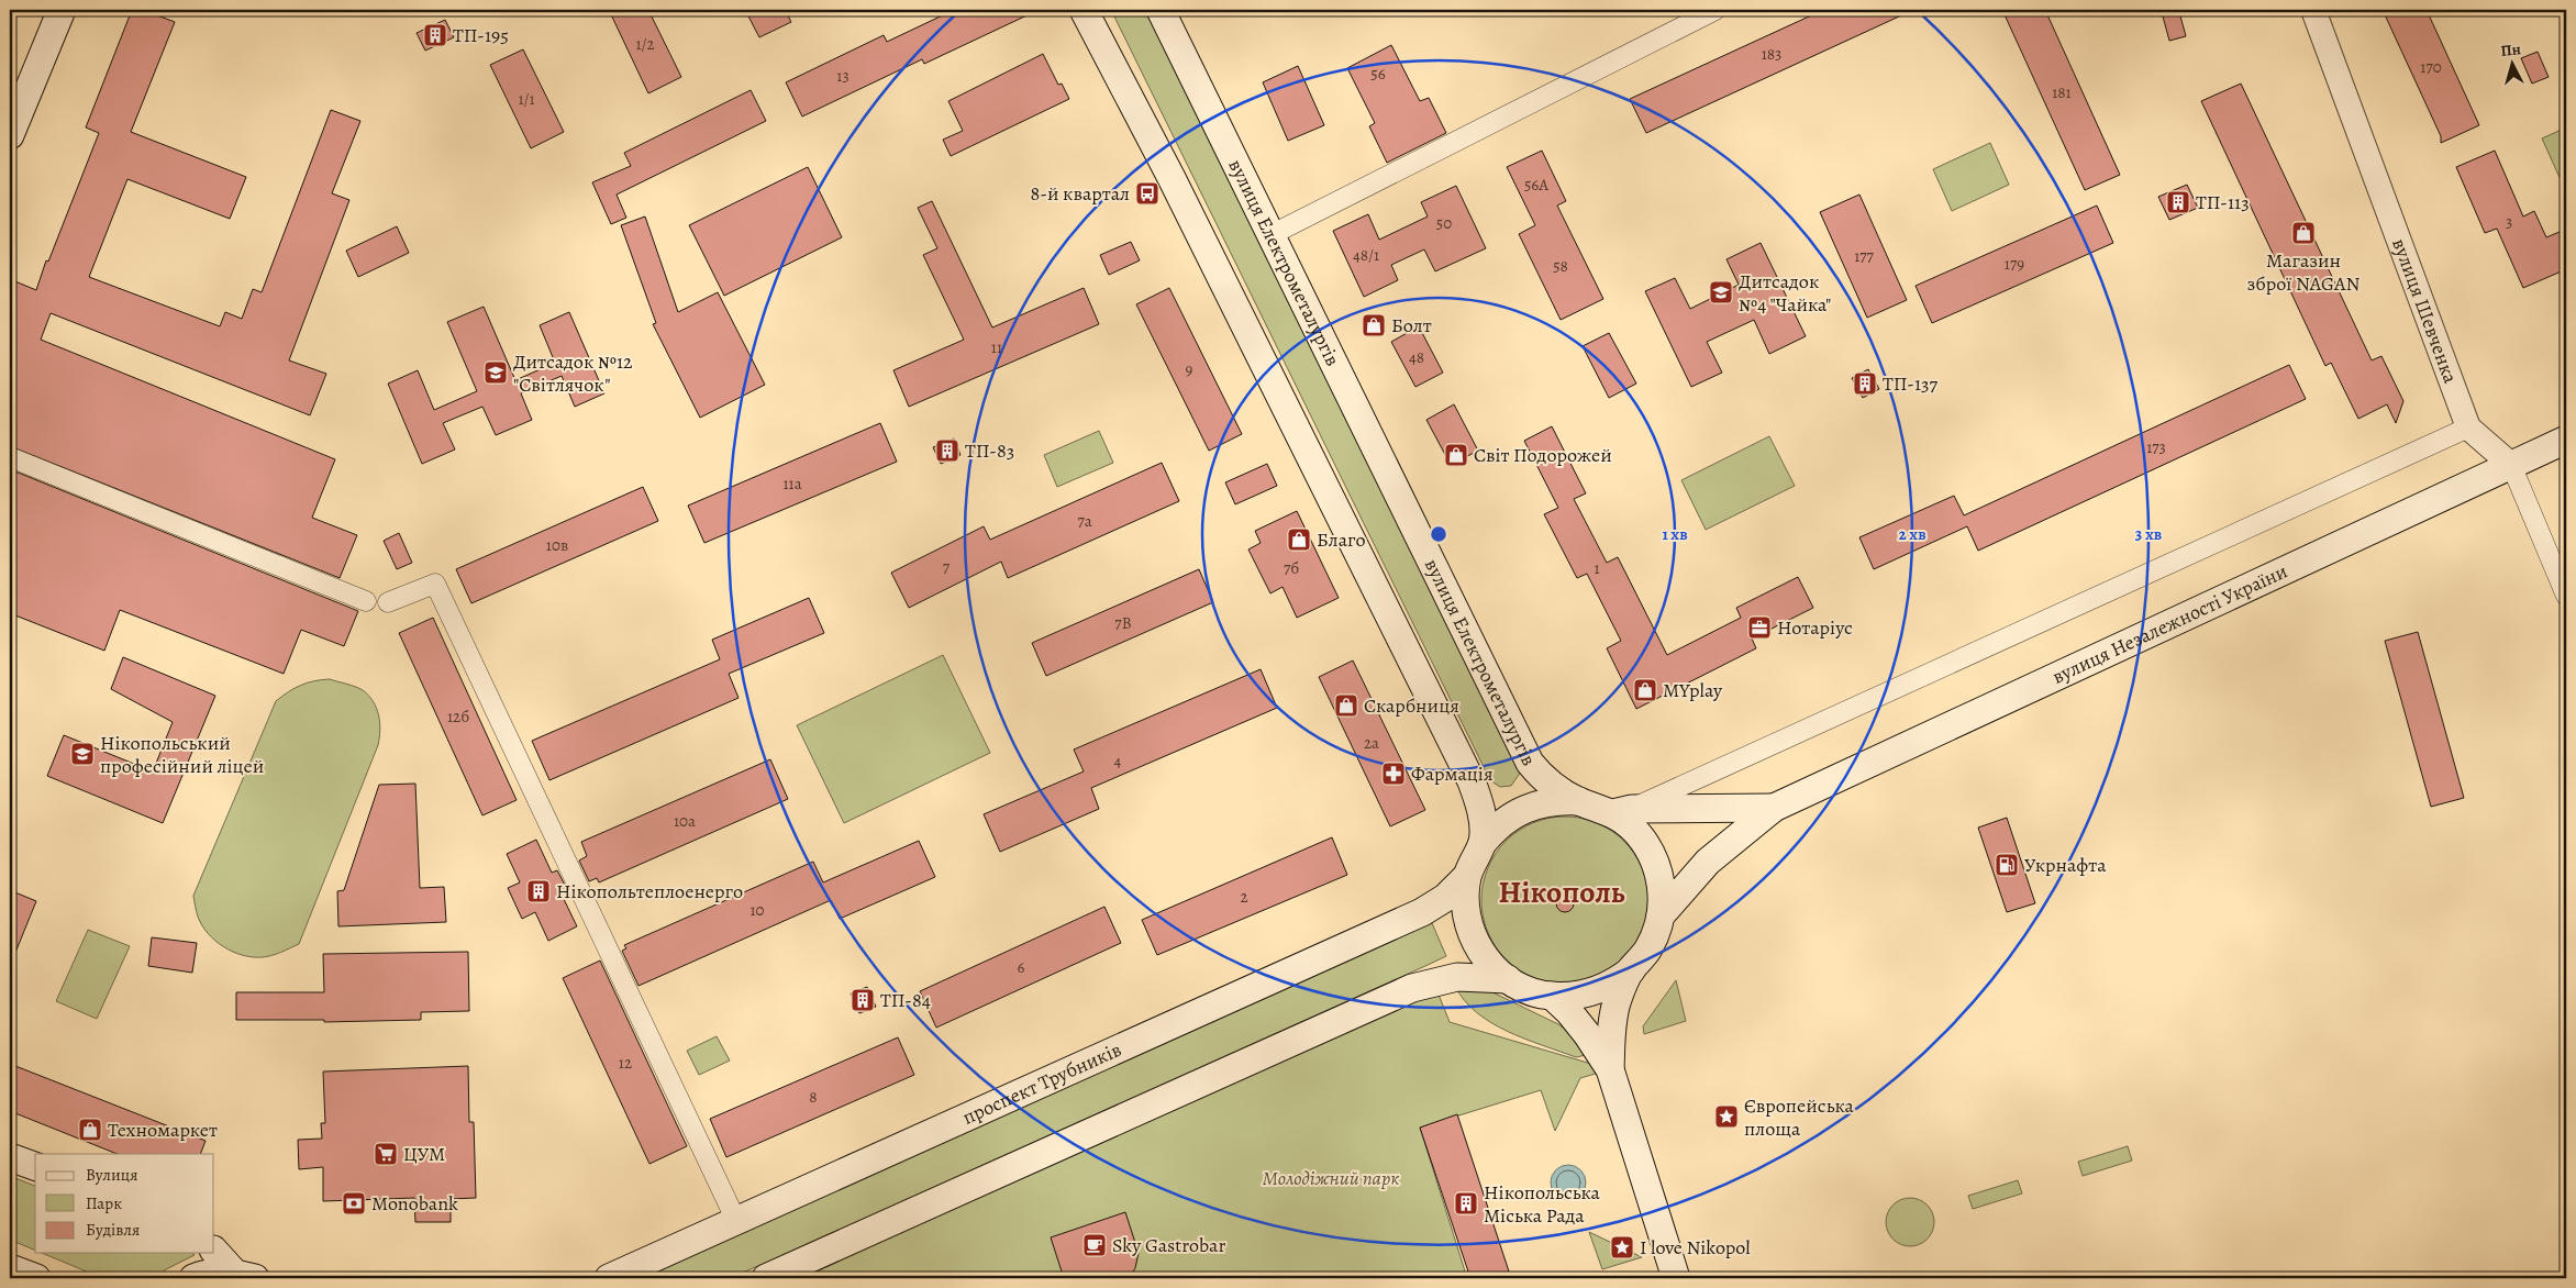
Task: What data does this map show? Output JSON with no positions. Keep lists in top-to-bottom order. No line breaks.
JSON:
{"streets":{"main road":["вулиця Електрометалургів","вулиця Незалежності України","проспект Трубників"],"street":["вулиця Шевченка"]},"crossings":[["вулиця Електрометалургів","проспект Трубників"],["вулиця Шевченка","вулиця Незалежності України"]],"districts":["Нікополь"],"parks":["Молодіжний парк"],"places":{"building":["ТП-195","ТП-113","ТП-137","ТП-83","Нікопольтеплоенерго","ТП-84","Нiкопольська Міська Рада"],"bus stop":["8-й квартал"],"shop":["Магазин зброї NAGAN","Болт","Світ Подорожей","Благо","MYplay","Скарбниця","Техномаркет"],"school or university":["Дитсадок №4 \"Чайка\"","Дитсадок №12 \"Світлячок\"","Нікопольський професійний ліцей"],"office":["Нотаріус"],"pharmacy":["Фармація"],"fuel station":["Укрнафта"],"place":["Європейська площа","I love Nikopol"],"supermarket":["ЦУМ"],"bank":["Monobank"],"cafe":["Sky Gastrobar"]},"house_numbers":["1/2","183","170","56","13","181","1/1","56А","3","50","48/1","177","179","58","11","48","9","173","11а","7а","10в","7","7б","1","7В","12б","2а","4","10а","2","10","6","12","8"],"legend":["Вулиця","Парк","Будівля"],"north":"top","rings":["1 хв","2 хв","3 хв"]}
